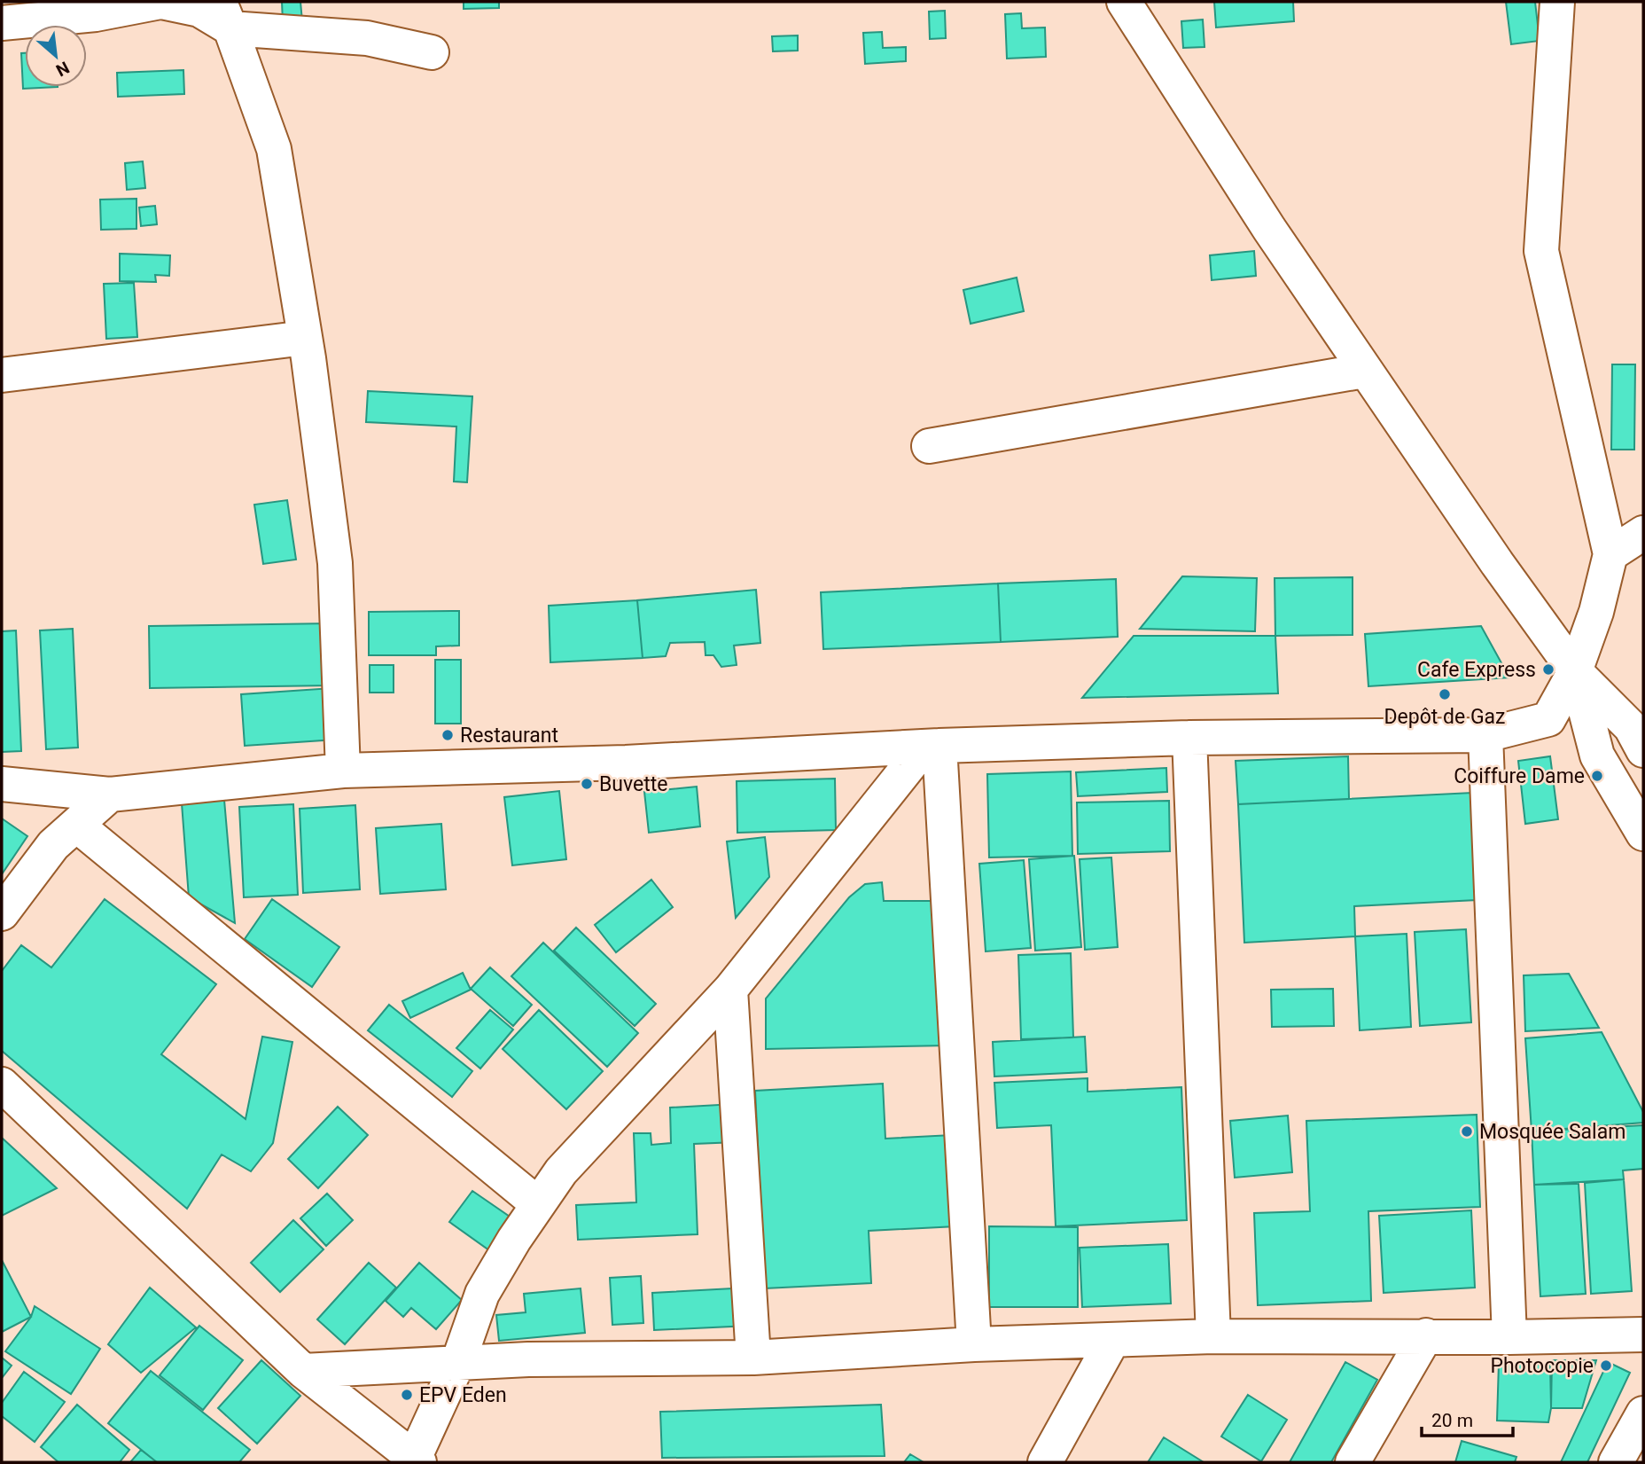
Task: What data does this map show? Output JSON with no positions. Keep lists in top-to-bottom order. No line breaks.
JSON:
{"places":["Cafe Express","Depôt de Gaz","Restaurant","Coiffure Dame","Buvette","Mosquée Salam","Photocopie","EPV Eden"],"scale_bar":"20 m","north":"bottom right"}
